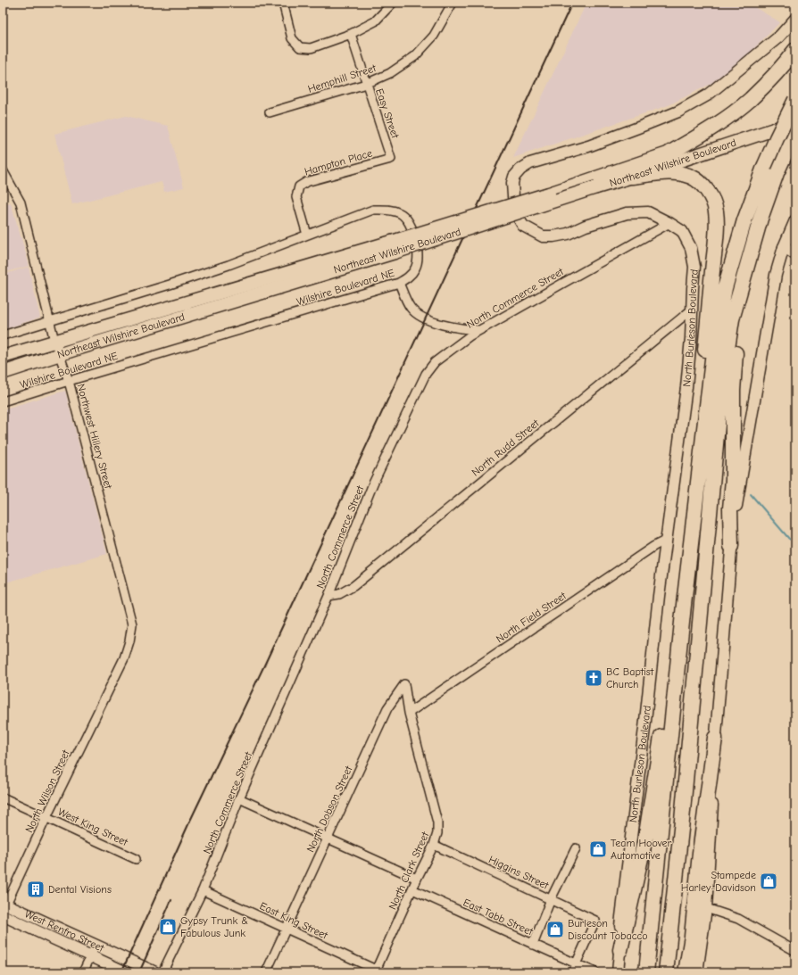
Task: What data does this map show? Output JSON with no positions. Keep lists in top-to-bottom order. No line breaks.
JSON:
{"streets":{"main road":["Northeast Wilshire Boulevard","North Burleson Boulevard","West Renfro Street"],"street":["Hemphill Street","Easy Street","Hampton Place","Wilshire Boulevard NE","North Commerce Street","Northwest Hillery Street","North Rudd Street","North Field Street","North Wilson Street","North Dobson Street","West King Street","North Clark Street","Higgins Street","East Tabb Street","East King Street"]},"crossings":[["Hemphill Street","Easy Street"],["Easy Street","Hampton Place"],["Hampton Place","Wilshire Boulevard NE"],["Northeast Wilshire Boulevard","Northwest Hillery Street"],["Wilshire Boulevard NE","Northwest Hillery Street"],["North Commerce Street","North Burleson Boulevard"],["North Commerce Street","North Rudd Street"],["North Commerce Street","East King Street"],["North Burleson Boulevard","North Rudd Street"],["North Burleson Boulevard","North Field Street"],["Northwest Hillery Street","North Wilson Street"],["North Field Street","North Dobson Street"],["North Field Street","North Clark Street"],["North Wilson Street","West King Street"],["North Wilson Street","West Renfro Street"],["North Dobson Street","North Clark Street"],["North Dobson Street","East King Street"],["North Clark Street","Higgins Street"],["North Clark Street","East Tabb Street"],["North Clark Street","East King Street"],["Higgins Street","East Tabb Street"]],"places":{"church":["BC Baptist Church"],"shop":["Team Hoover Automotive","Stampede Harley-Davidson","Gypsy Trunk & Fabulous Junk","Burleson Discount Tobacco"],"building":["Dental Visions"]}}
